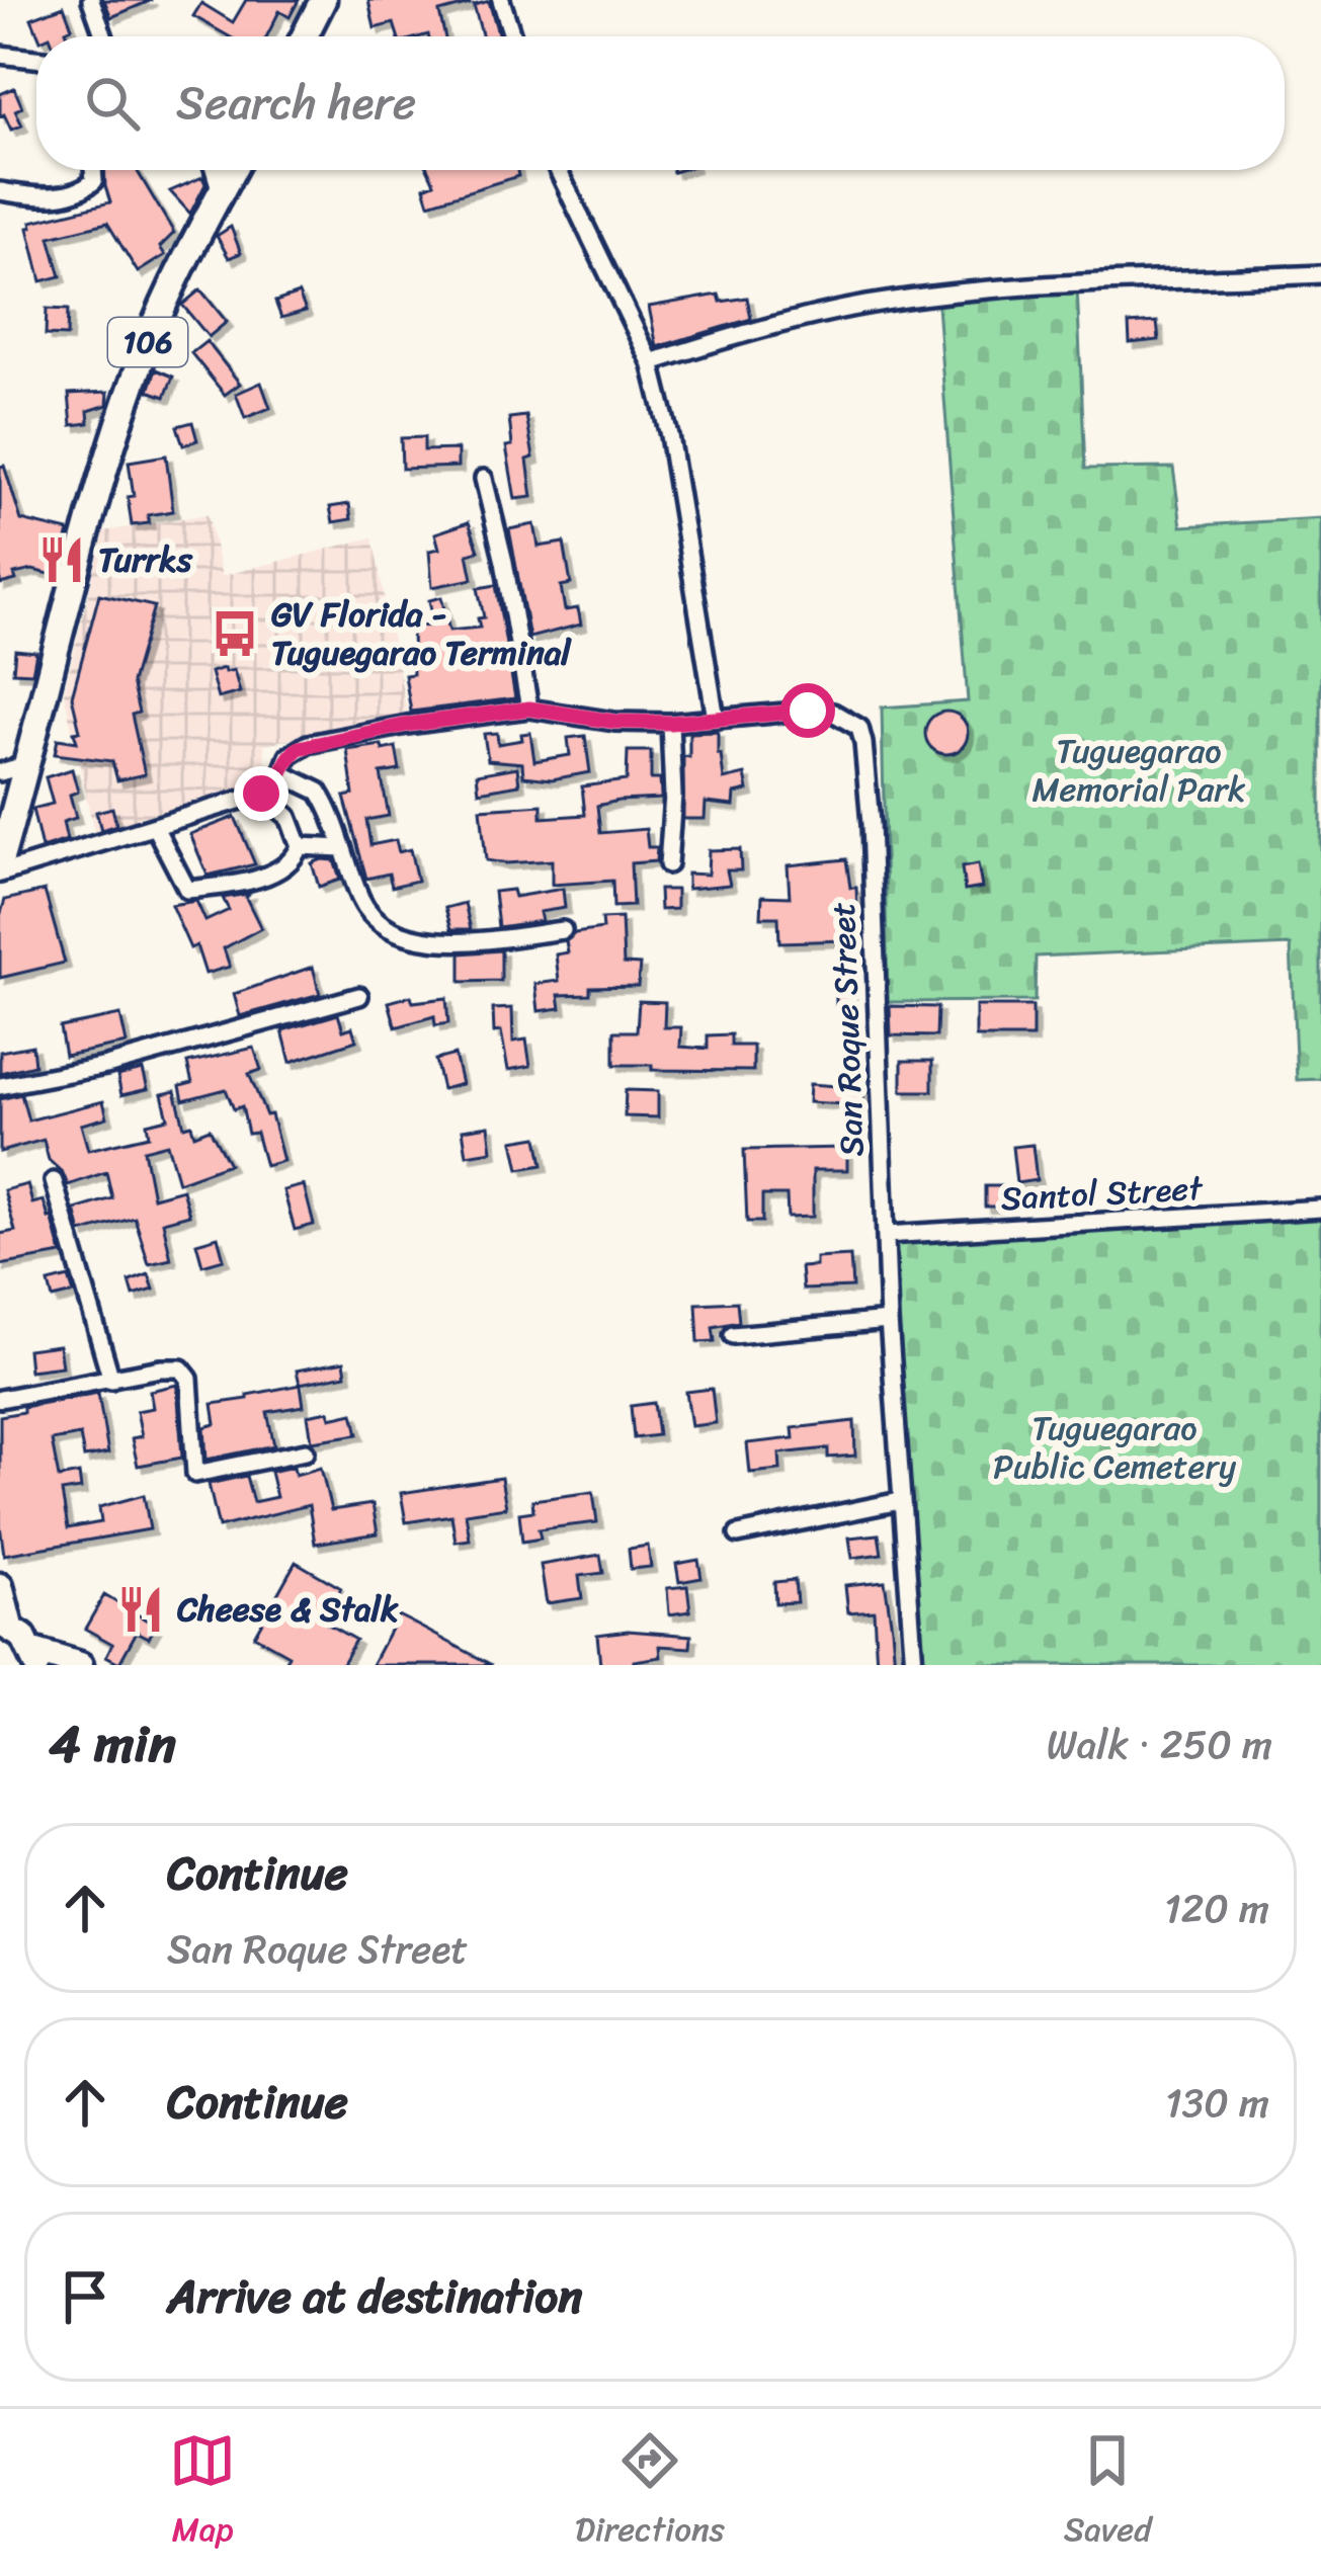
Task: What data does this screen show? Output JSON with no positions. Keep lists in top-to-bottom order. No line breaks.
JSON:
{"streets":{"highway":["106"],"street":["San Roque Street","Santol Street"]},"crossings":[["San Roque Street","Santol Street"]],"parks":["Tuguegarao Memorial Park","Tuguegarao Public Cemetery"],"places":{"restaurant":["Turrks","Cheese & Stalk"],"bus stop":["GV Florida - Tuguegarao Terminal"]},"page":{"search":"Search here","heading":["4 min","Walk · 250 m"],"list":[["Continue","San Roque Street","120 m"],["Continue","130 m"],"Arrive at destination"],"nav":["Map","Directions","Saved"]}}
